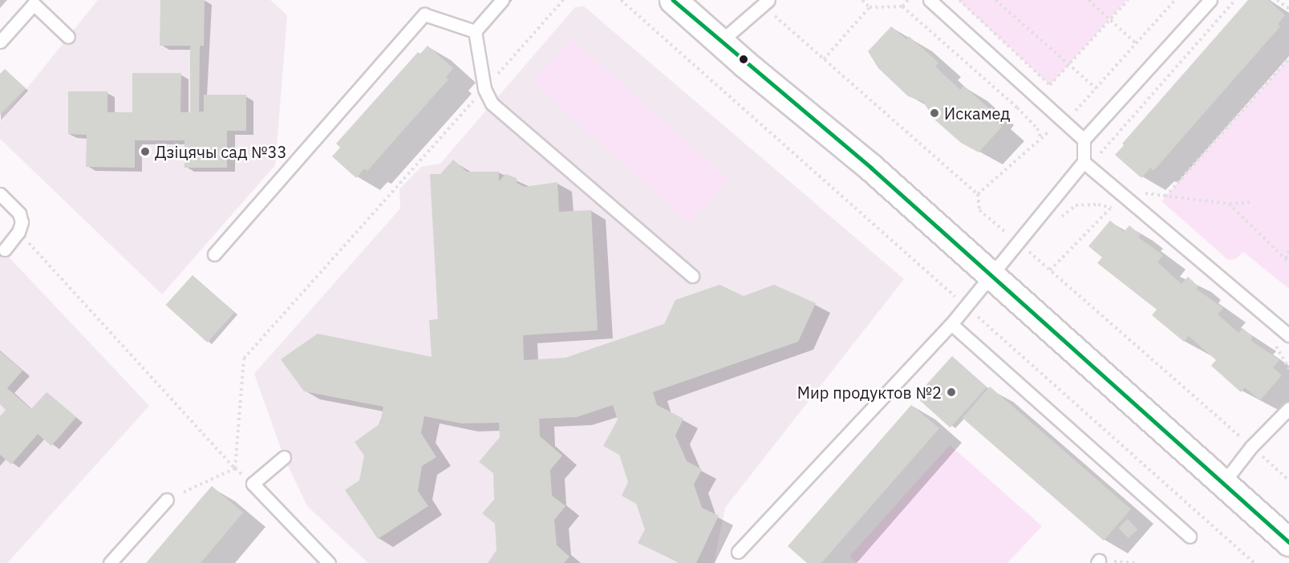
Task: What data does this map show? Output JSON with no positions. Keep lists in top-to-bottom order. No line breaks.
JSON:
{"places":["Искамед","Дзіцячы сад №33","Мир продуктов №2"]}
